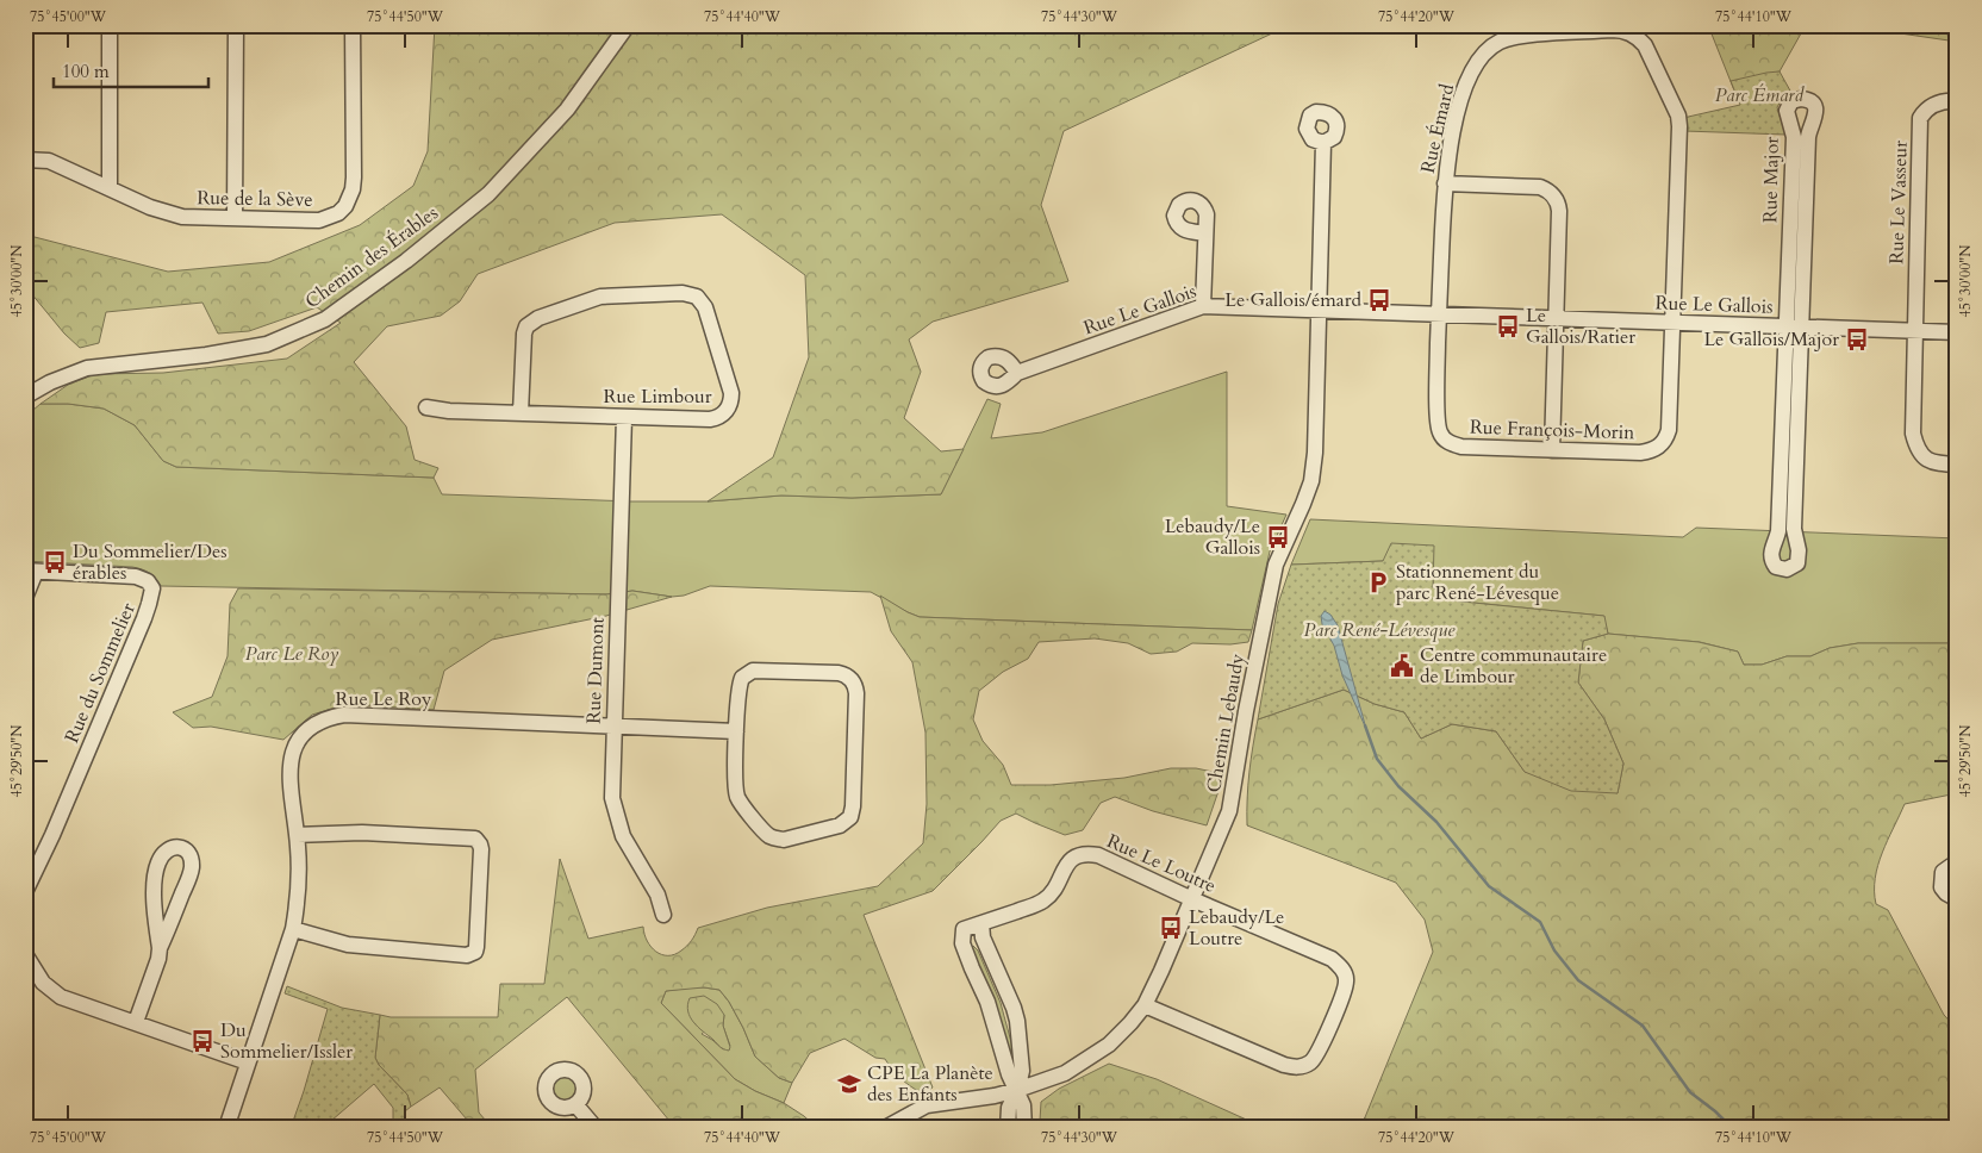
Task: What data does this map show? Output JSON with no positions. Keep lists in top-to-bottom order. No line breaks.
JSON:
{"streets":{"street":["Rue Émard","Rue Major","Rue de la Sève","Rue Le Vasseur","Chemin des Érables","Rue Le Gallois","Rue Limbour","Rue François-Morin","Rue Dumont","Rue du Sommelier","Rue Le Roy","Chemin Lebaudy","Rue Le Loutre"]},"crossings":[["Rue Émard","Rue Le Gallois"],["Rue Émard","Rue François-Morin"],["Rue Major","Rue Le Gallois"],["Rue Le Vasseur","Rue Le Gallois"],["Rue Le Gallois","Rue François-Morin"],["Rue Le Gallois","Chemin Lebaudy"],["Rue Limbour","Rue Dumont"],["Rue Dumont","Rue Le Roy"],["Chemin Lebaudy","Rue Le Loutre"]],"parks":["Parc Émard","Parc René-Lévesque","Parc Le Roy"],"places":{"bus stop":["Le Gallois/émard","Le Gallois/Ratier","Le Gallois/Major","Lebaudy/Le Gallois","Du Sommelier/Des érables","Lebaudy/Le Loutre","Du Sommelier/Issler"],"parking":["Stationnement du parc René-Lévesque"],"public building":["Centre communautaire de Limbour"],"school or university":["CPE La Planète des Enfants"]},"scale_bar":"100 m","coordinates":["75°45'00\"W","75°44'50\"W","75°44'40\"W","75°44'30\"W","75°44'20\"W","75°44'10\"W","45°30'00\"N","45°29'50\"N"]}
